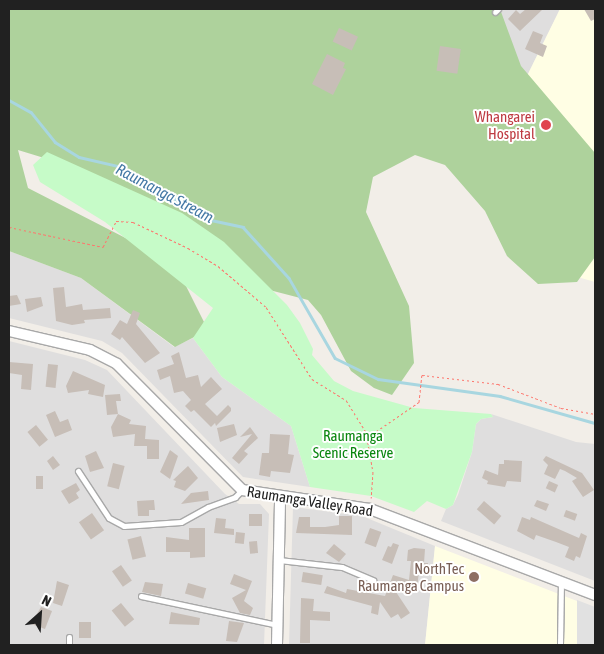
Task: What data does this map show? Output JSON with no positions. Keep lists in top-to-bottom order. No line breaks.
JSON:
{"streets":{"street":["Raumanga Valley Road"]},"water":["Raumanga Stream"],"parks":["Raumanga Scenic Reserve"],"places":["Whangarei Hospital","NorthTec Raumanga Campus"],"north":"top right"}
